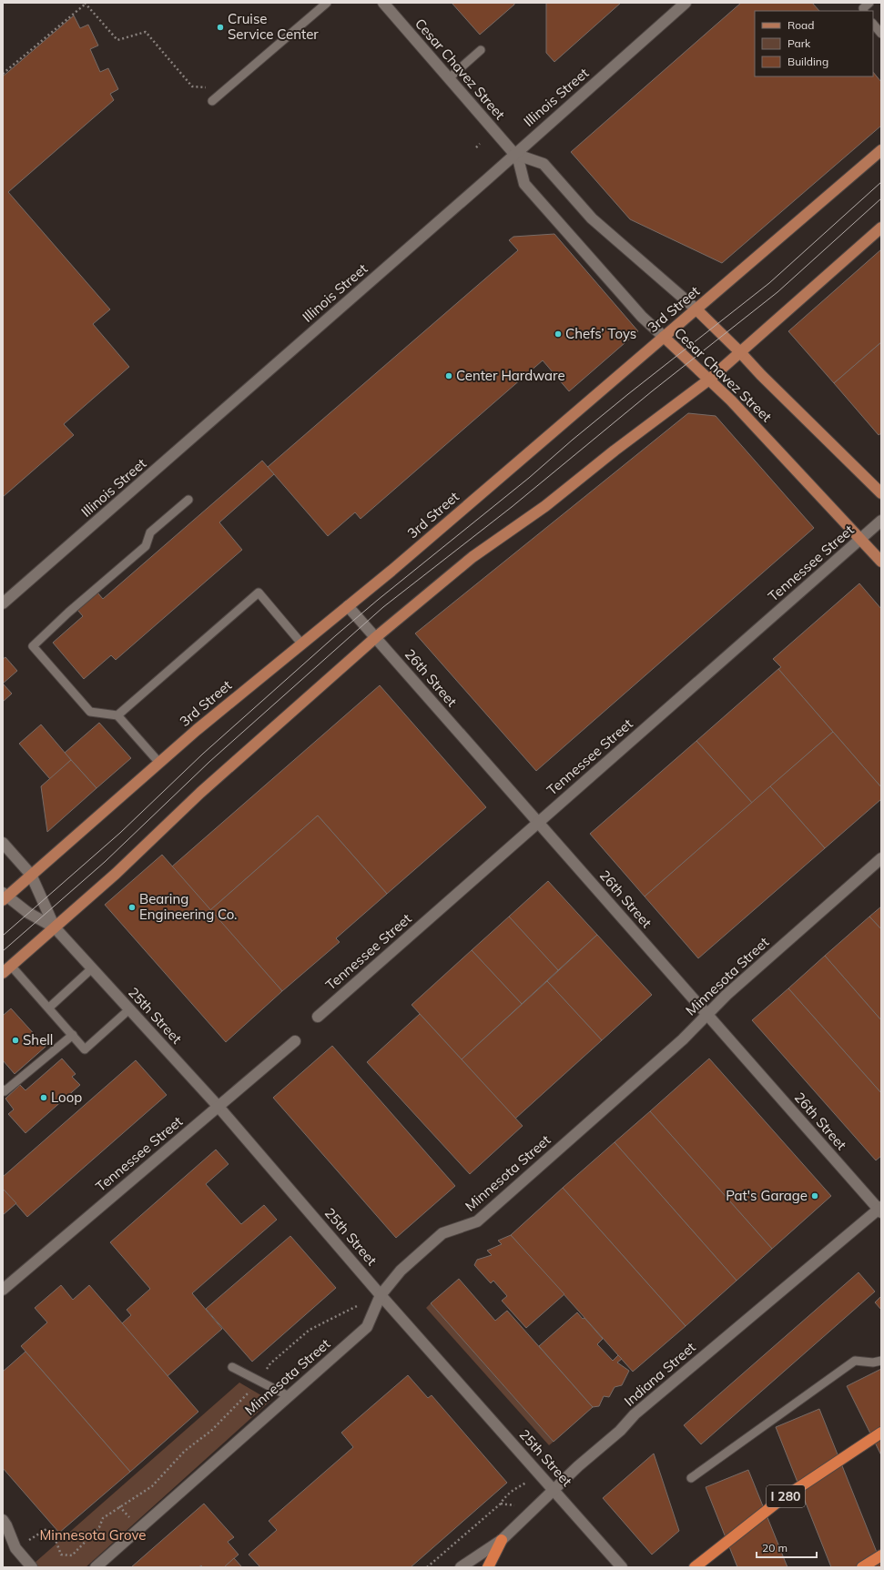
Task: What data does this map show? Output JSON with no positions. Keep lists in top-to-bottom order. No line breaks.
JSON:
{"streets":{"highway":["I 280"],"main road":["Cesar Chavez Street","3rd Street"],"street":["Illinois Street","Tennessee Street","26th Street","Minnesota Street","25th Street","Indiana Street"]},"crossings":[["Cesar Chavez Street","Illinois Street"],["Cesar Chavez Street","3rd Street"],["Cesar Chavez Street","Tennessee Street"],["3rd Street","26th Street"],["3rd Street","25th Street"],["Tennessee Street","26th Street"],["Tennessee Street","25th Street"],["26th Street","Minnesota Street"],["26th Street","Indiana Street"],["Minnesota Street","25th Street"],["25th Street","Indiana Street"]],"parks":["Minnesota Grove"],"places":["Cruise Service Center","Chefs’ Toys","Center Hardware","Bearing Engineering Co.","Shell","Loop","Pat's Garage"],"legend":["Road","Park","Building"],"scale_bar":"20 m"}
